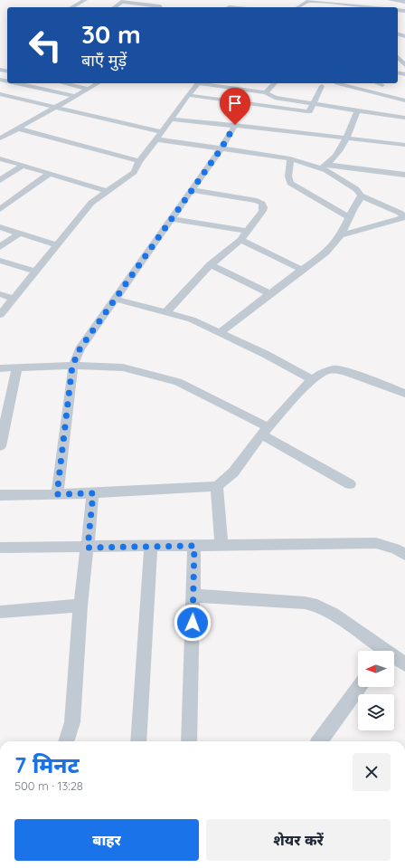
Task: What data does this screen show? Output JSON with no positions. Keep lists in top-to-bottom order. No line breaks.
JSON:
{"north":"left","page":{"turn":["30 m","बाएँ मुड़ें"],"heading":["7 मिनट","500 m · 13:28"],"buttons":["बाहर","शेयर करें"]}}
